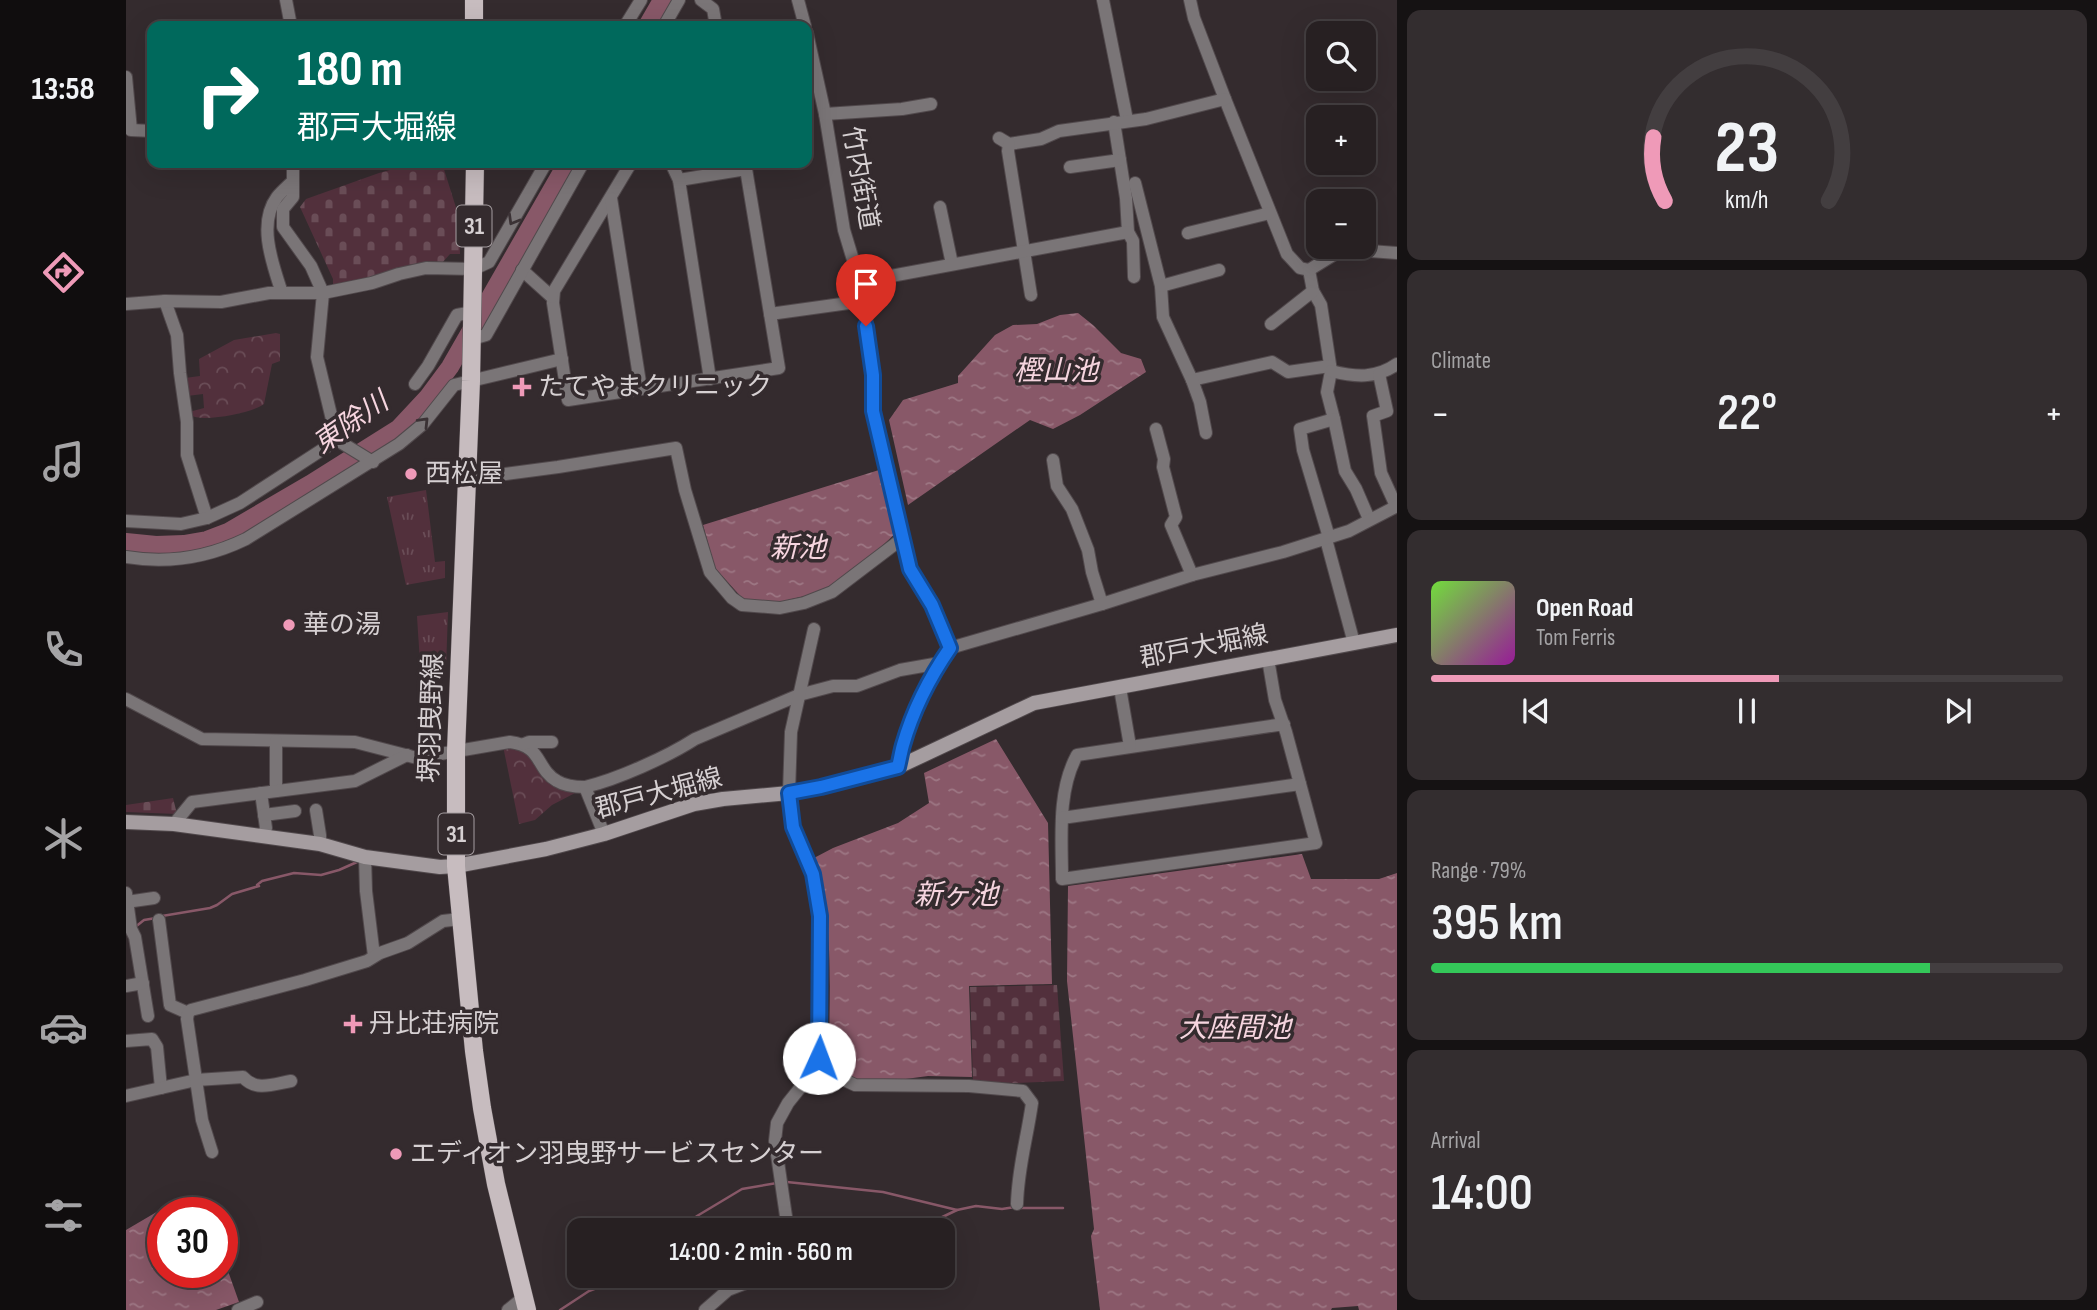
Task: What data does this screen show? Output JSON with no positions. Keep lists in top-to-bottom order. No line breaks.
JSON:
{"streets":{"main road":["31","郡戸大堀線","堺羽曳野線"],"street":["竹内街道"]},"crossings":[["郡戸大堀線","堺羽曳野線"]],"water":["樫山池","東除川","新池","新ヶ池","大座間池"],"places":{"health":["たてやまクリニック","丹比荘病院"],"other":["西松屋","華の湯","エディオン羽曳野サービスセンター"]},"page":{"tabs":"13:58","map_buttons":["+","−"],"turn":["180 m","郡戸大堀線"],"tile":["Climate",["Range · 79%","395 km"],["Arrival","14:00"]],"heat":["−","22°","+"],"song":["Open Road","Tom Ferris"],"limit":"30","trip":"14:00 · 2 min · 560 m","gauge":["23","km/h"]}}
